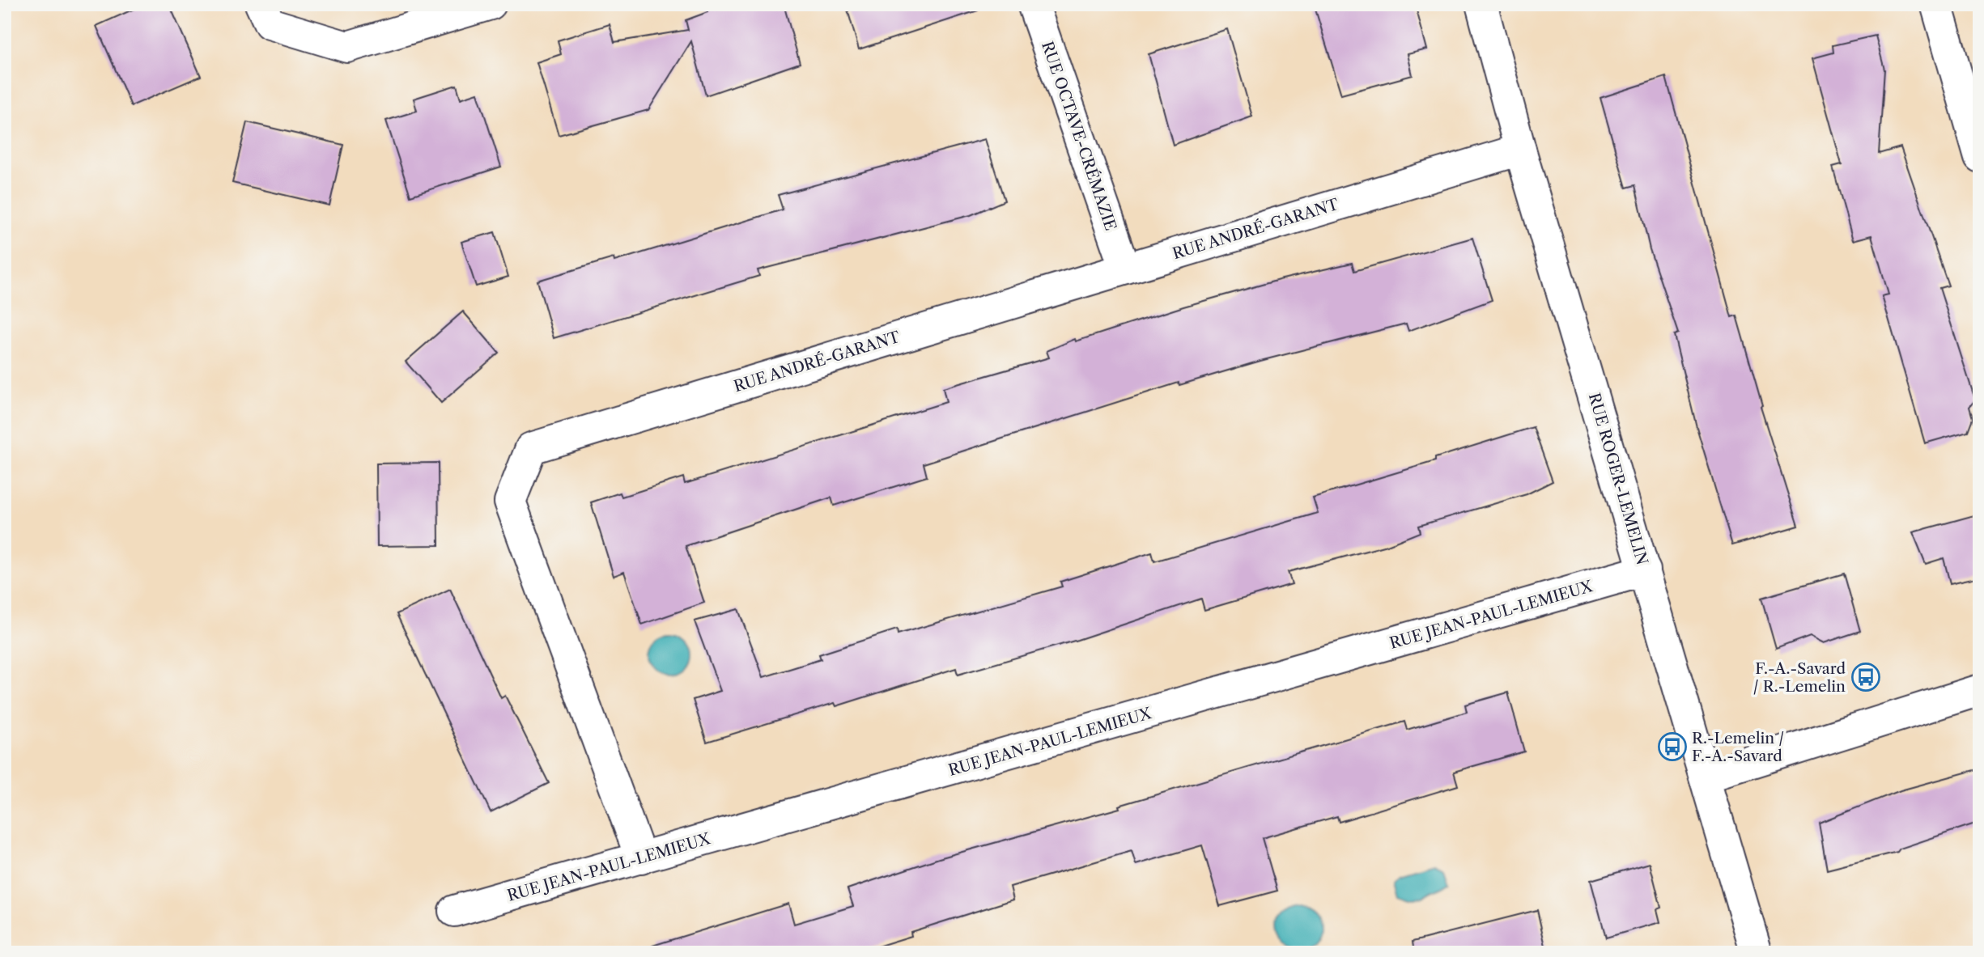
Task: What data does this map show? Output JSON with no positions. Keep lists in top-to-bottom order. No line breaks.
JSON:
{"streets":{"street":["RUE OCTAVE-CRÉMAZIE","RUE ANDRÉ-GARANT","RUE ROGER-LEMELIN","RUE JEAN-PAUL-LEMIEUX"]},"crossings":[["RUE OCTAVE-CRÉMAZIE","RUE ANDRÉ-GARANT"],["RUE ANDRÉ-GARANT","RUE ROGER-LEMELIN"],["RUE ANDRÉ-GARANT","RUE JEAN-PAUL-LEMIEUX"],["RUE ROGER-LEMELIN","RUE JEAN-PAUL-LEMIEUX"]],"places":{"bus stop":["F.-A.-Savard / R.-Lemelin","R.-Lemelin / F.-A.-Savard"]}}
